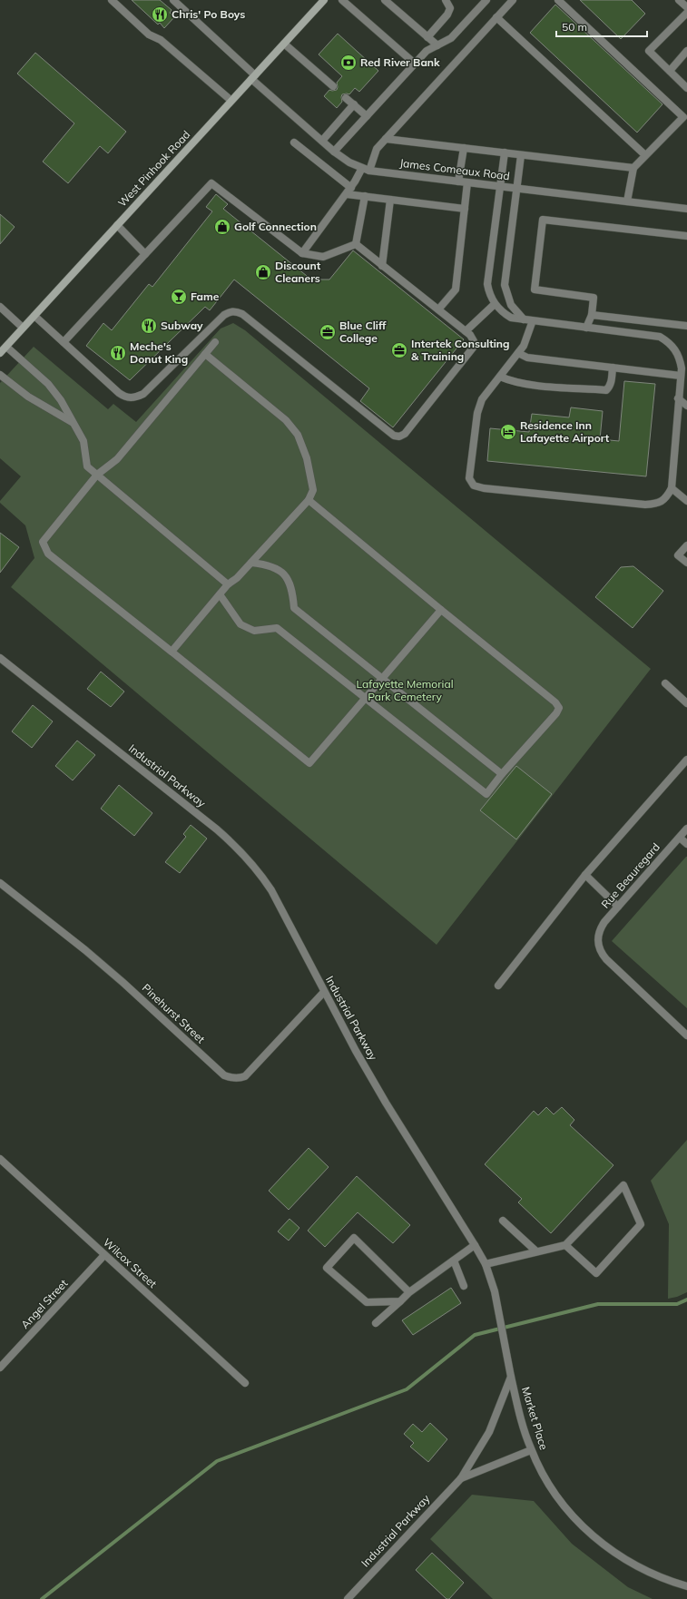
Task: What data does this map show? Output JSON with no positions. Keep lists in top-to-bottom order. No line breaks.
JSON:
{"streets":{"main road":["West Pinhook Road"],"street":["James Comeaux Road","Industrial Parkway","Rue Beauregard","Pinehurst Street","Wilcox Street","Angel Street","Market Place"]},"crossings":[["West Pinhook Road","James Comeaux Road"],["Industrial Parkway","Pinehurst Street"],["Industrial Parkway","Market Place"],["Wilcox Street","Angel Street"]],"parks":["Lafayette Memorial Park Cemetery"],"places":{"restaurant":["Chris' Po Boys","Subway","Meche's Donut King"],"bank":["Red River Bank"],"shop":["Golf Connection","Discount Cleaners"],"bar":["Fame"],"office":["Blue Cliff College","Intertek Consulting & Training"],"hotel":["Residence Inn Lafayette Airport"]},"scale_bar":"50 m"}
